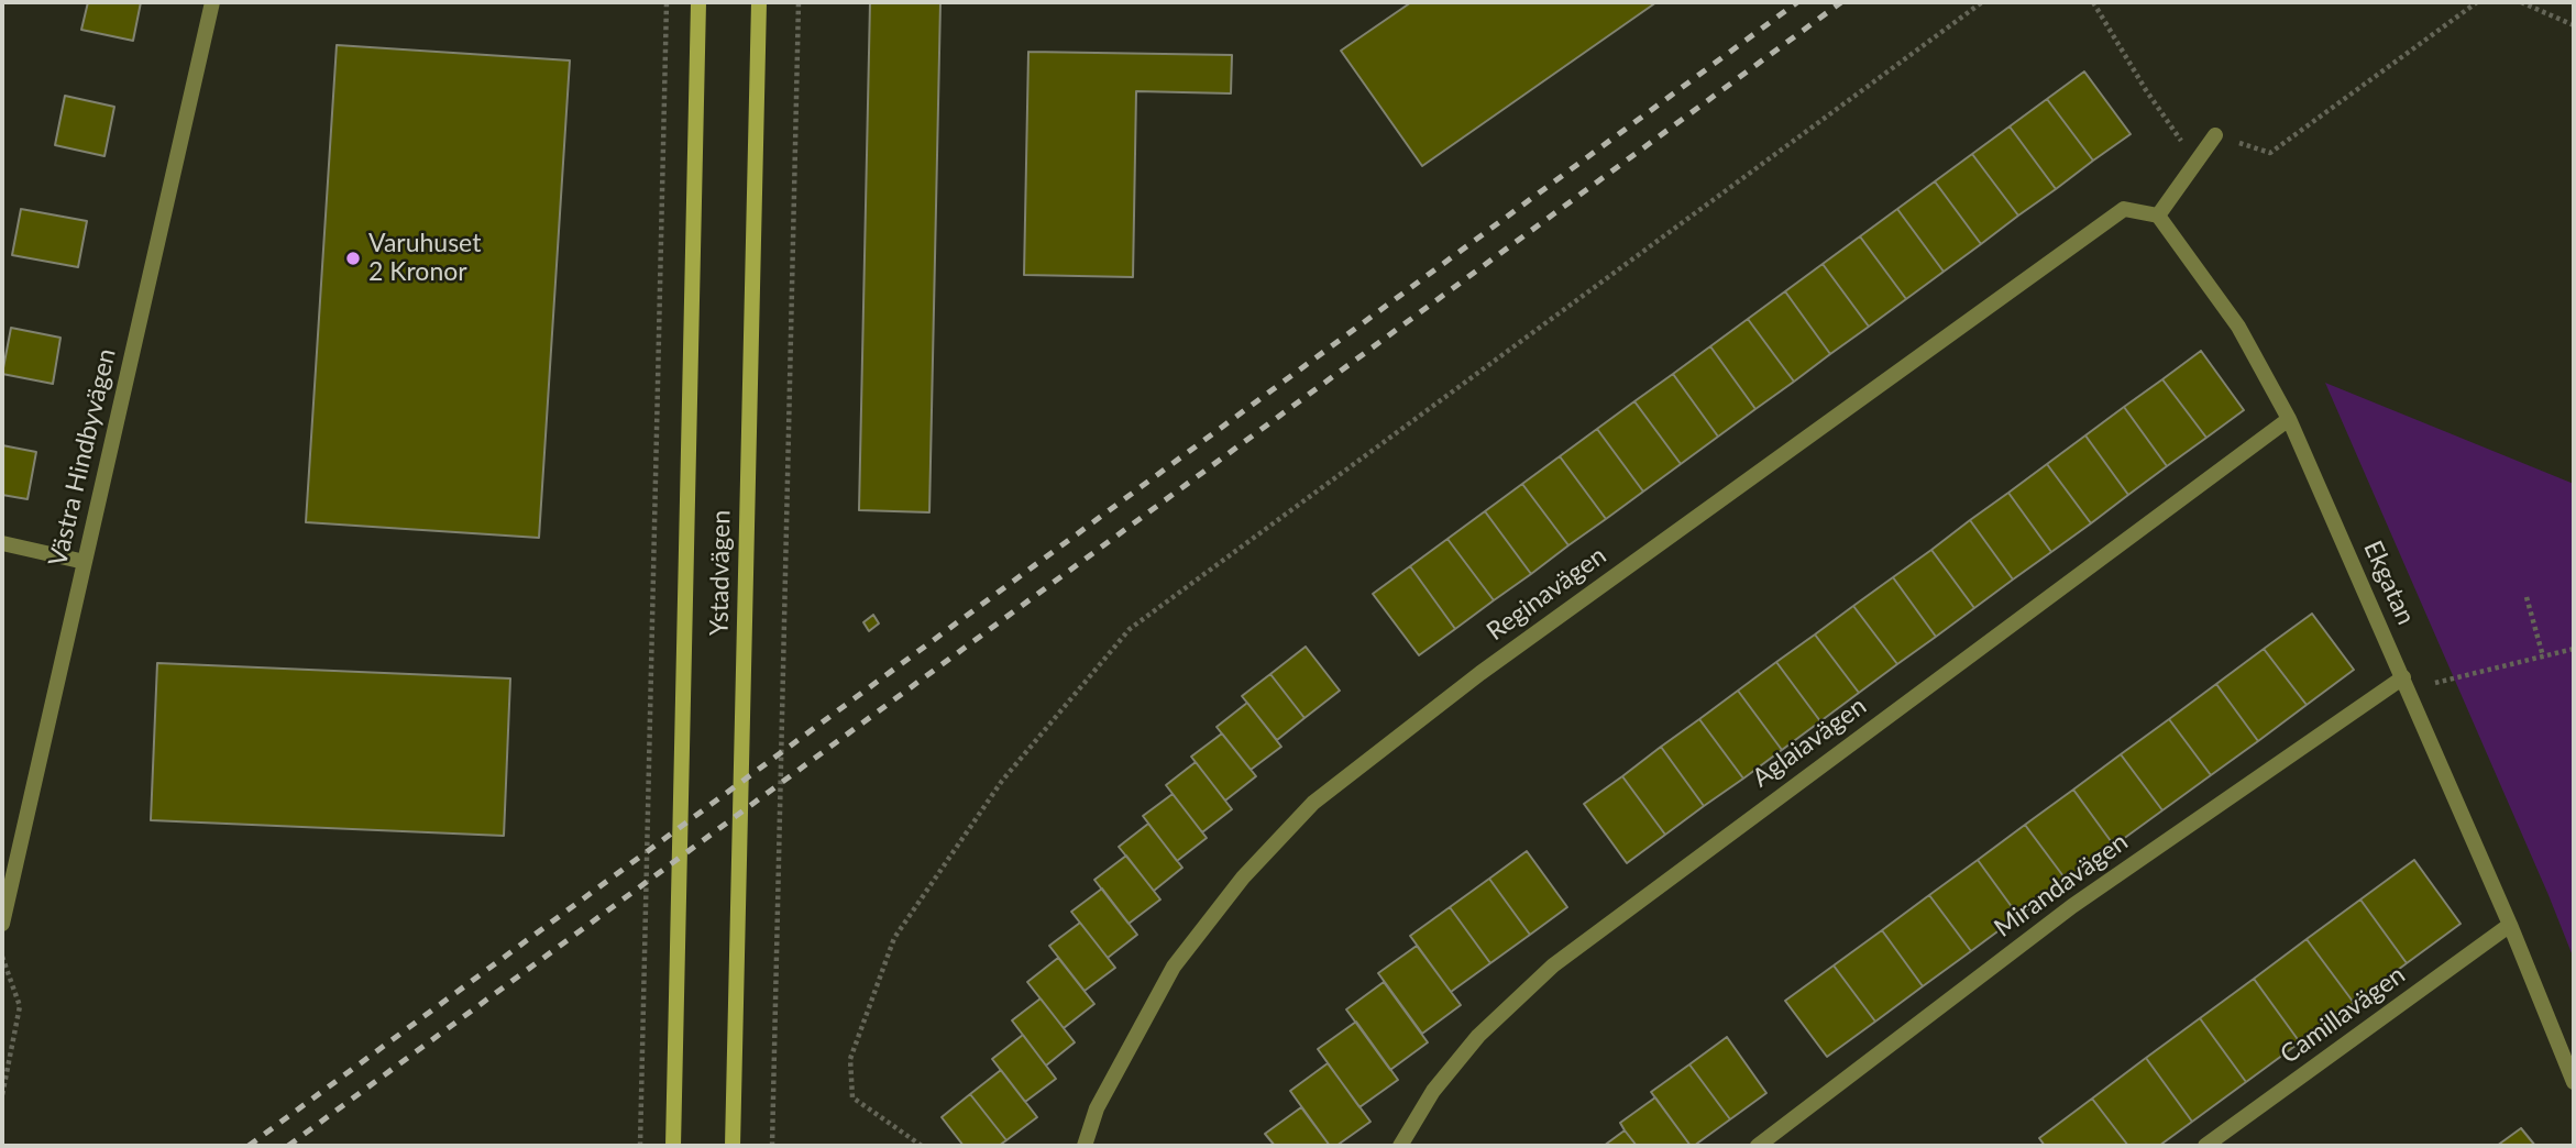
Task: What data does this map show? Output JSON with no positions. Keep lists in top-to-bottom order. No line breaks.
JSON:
{"streets":{"main road":["Ystadvägen"],"street":["Västra Hindbyvägen","Ekgatan","Reginavägen","Aglaiavägen","Mirandavägen","Camillavägen"]},"crossings":[["Ekgatan","Reginavägen"],["Ekgatan","Aglaiavägen"],["Ekgatan","Mirandavägen"],["Ekgatan","Camillavägen"]],"places":["Varuhuset 2 Kronor"]}
